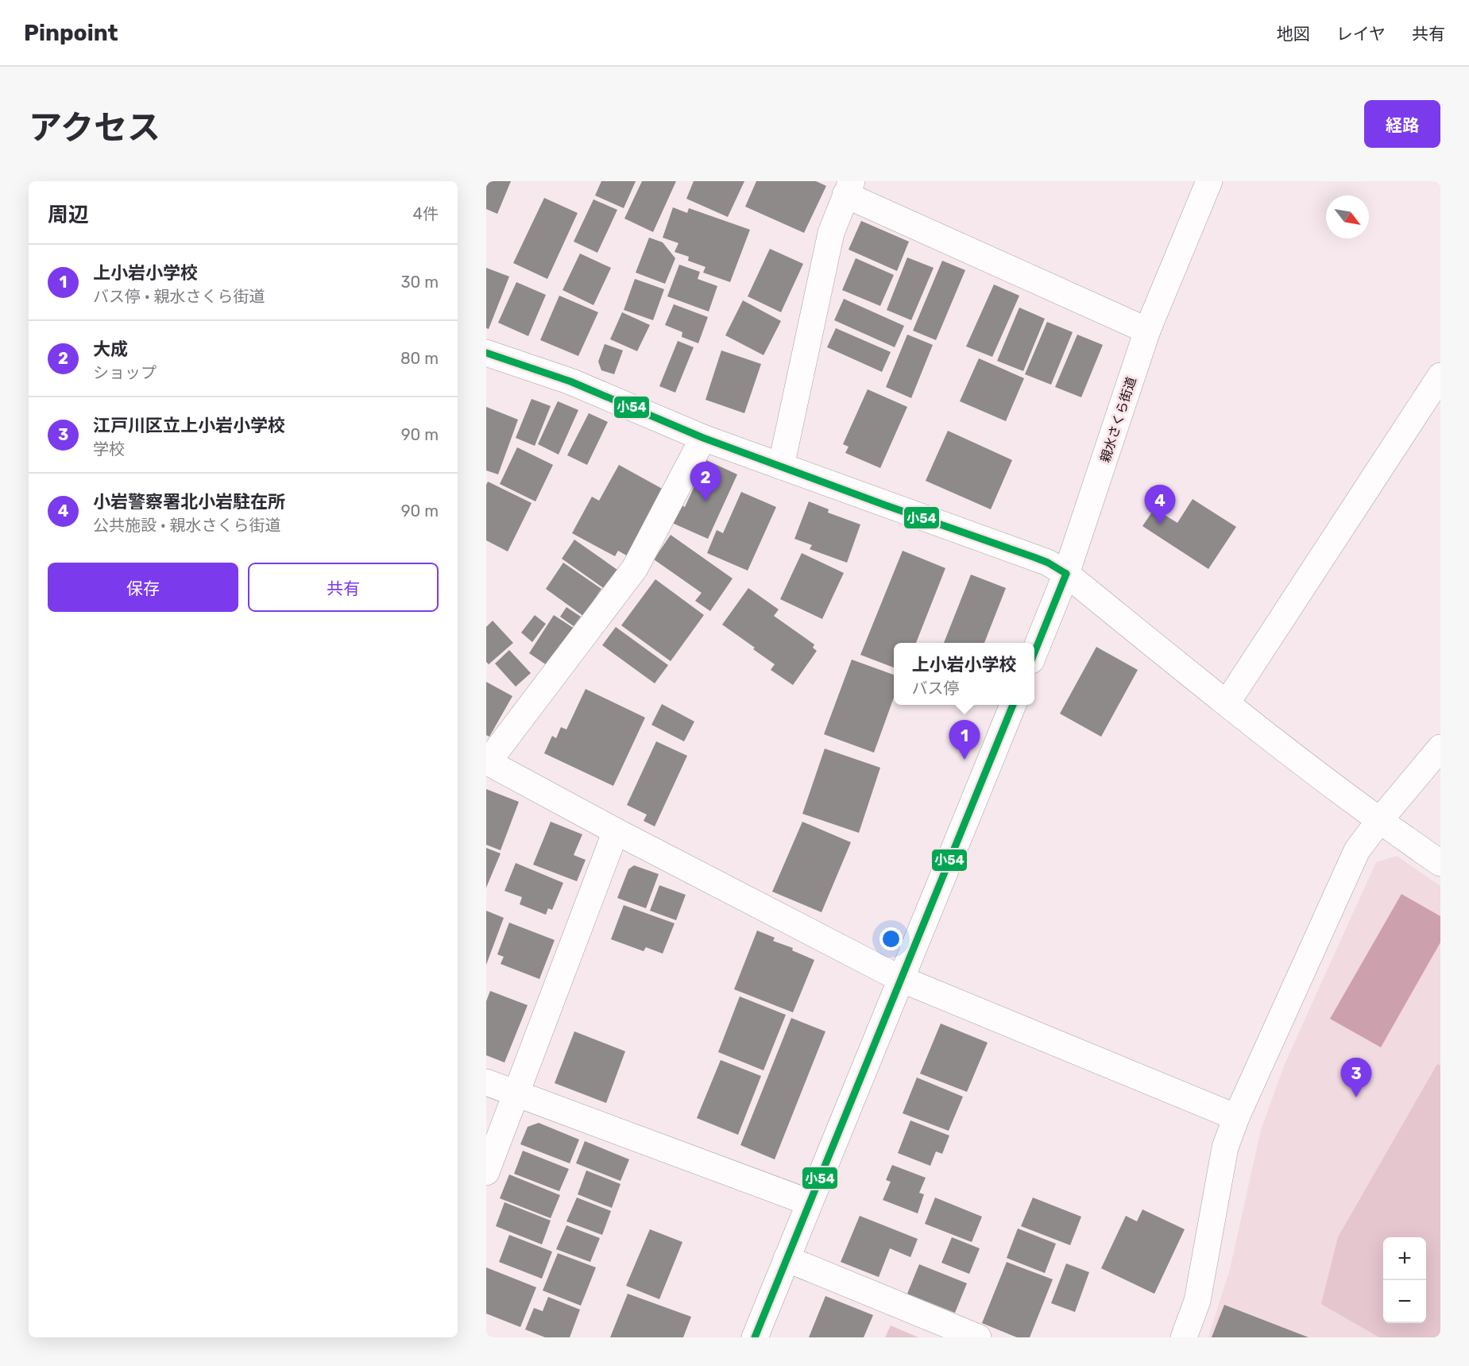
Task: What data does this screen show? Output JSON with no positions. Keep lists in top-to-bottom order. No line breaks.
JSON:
{"streets":{"street":["親水さくら街道"]},"lines":["transit line 小54"],"north":"bottom right","page":{"header":"Pinpoint","nav":["地図","レイヤ","共有"],"title":"アクセス","buttons":["経路",["保存","共有"]],"heading":["周辺","4件"],"list":[{"mark":"1","name":"上小岩小学校","note":"バス停 · 親水さくら街道","value":"30 m"},{"mark":"2","name":"大成","note":"ショップ","value":"80 m"},{"mark":"3","name":"江戸川区立上小岩小学校","note":"学校","value":"90 m"},{"mark":"4","name":"小岩警察署北小岩駐在所","note":"公共施設 · 親水さくら街道","value":"90 m"}],"pins":["2","4","1","3"],"popup":["上小岩小学校","バス停"],"map_buttons":["+","−"]}}
